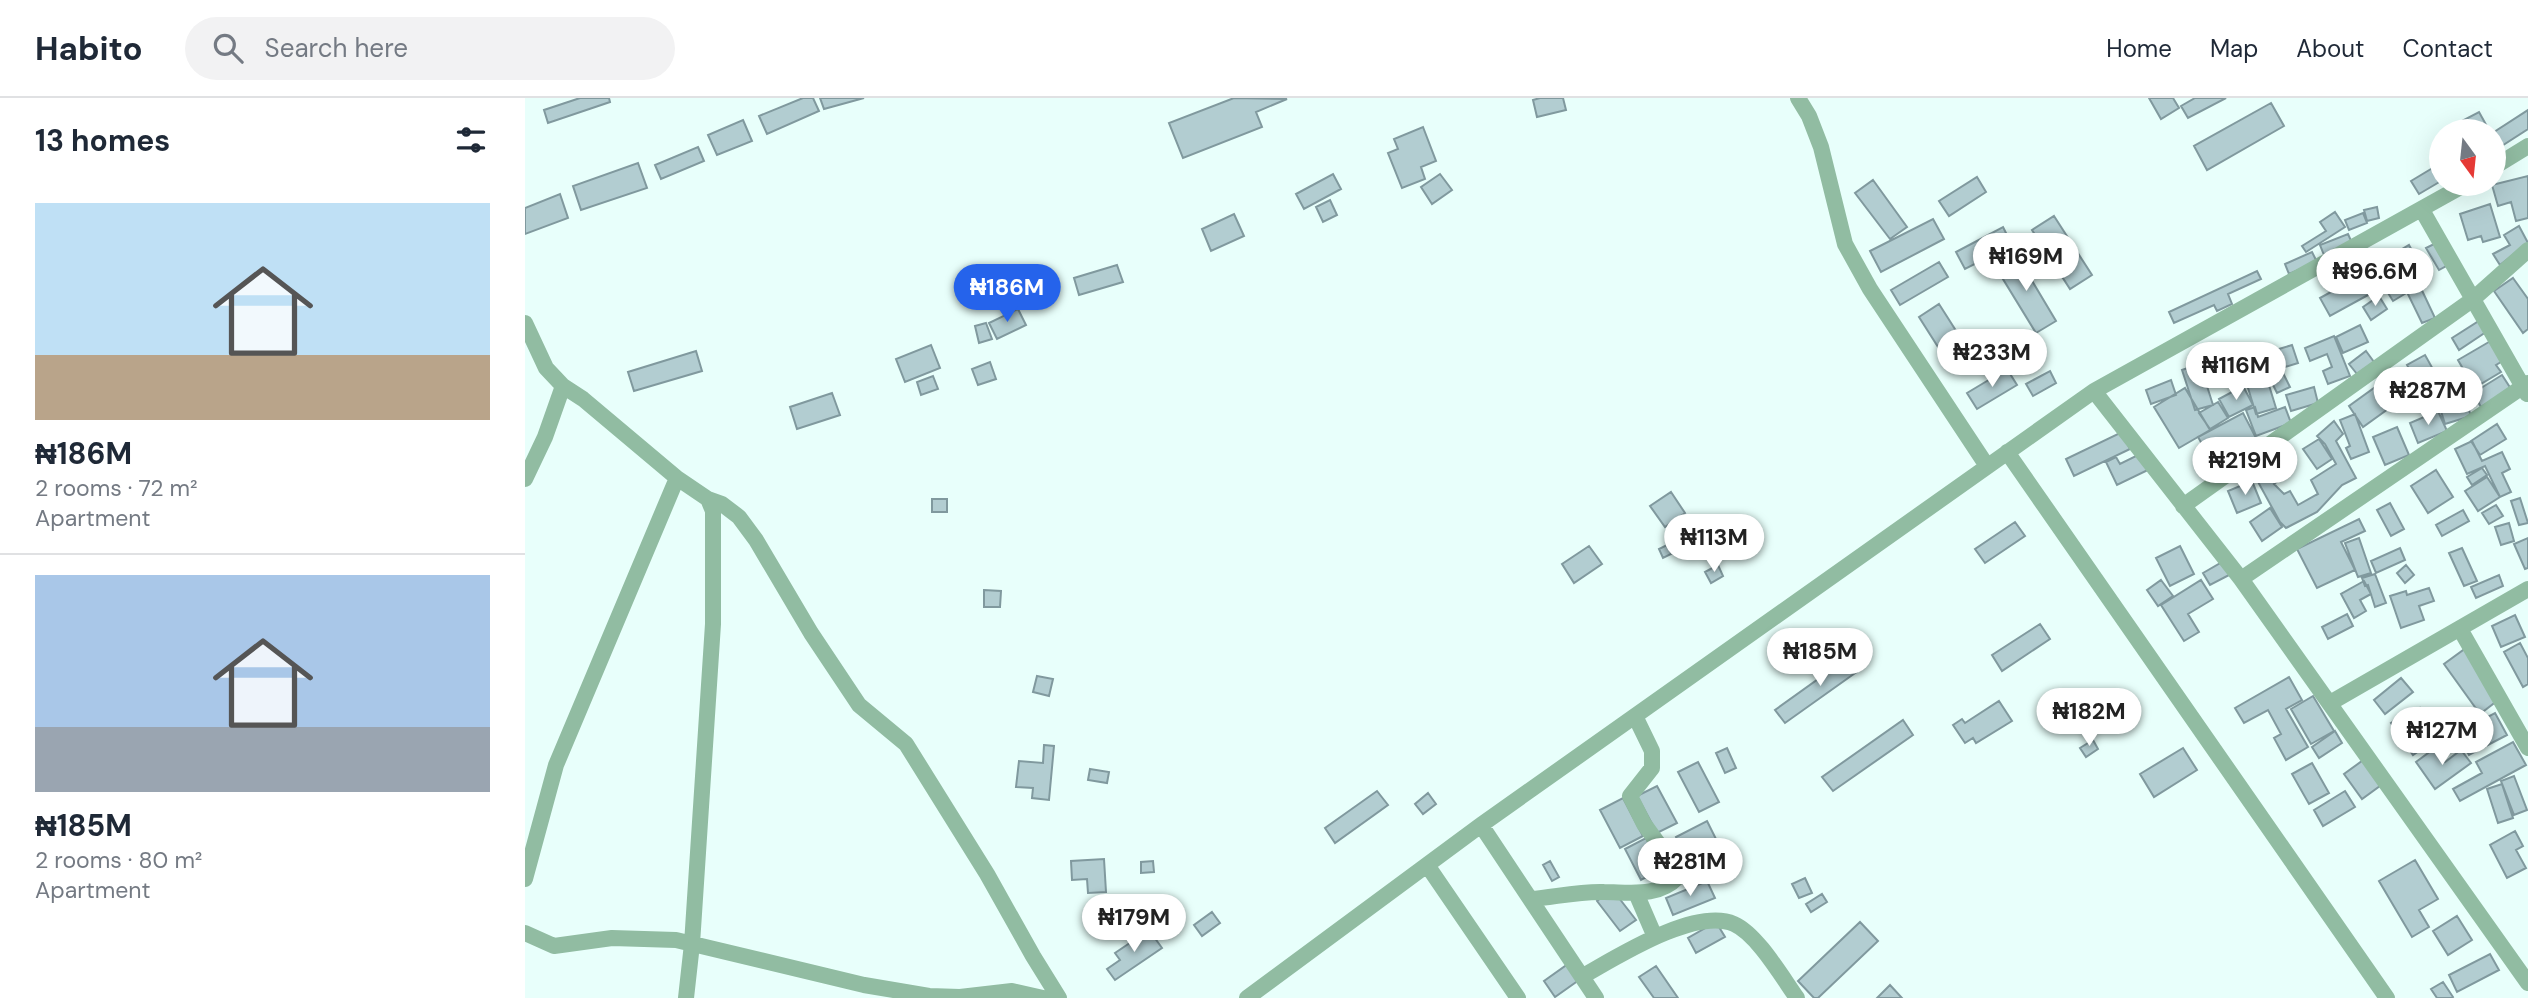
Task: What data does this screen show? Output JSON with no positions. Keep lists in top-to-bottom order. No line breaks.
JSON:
{"north":"bottom","page":{"header":"Habito","search":"Search here","nav":["Home","Map","About","Contact"],"heading":"13 homes","list":[{"name":"₦186M","note":"2 rooms · 72 m² · Apartment"},{"name":"₦185M","note":"2 rooms · 80 m² · Apartment"}],"price":["₦169M","₦96.6M","₦186M","₦233M","₦116M","₦287M","₦219M","₦113M","₦185M","₦182M","₦127M","₦281M","₦179M"]}}
